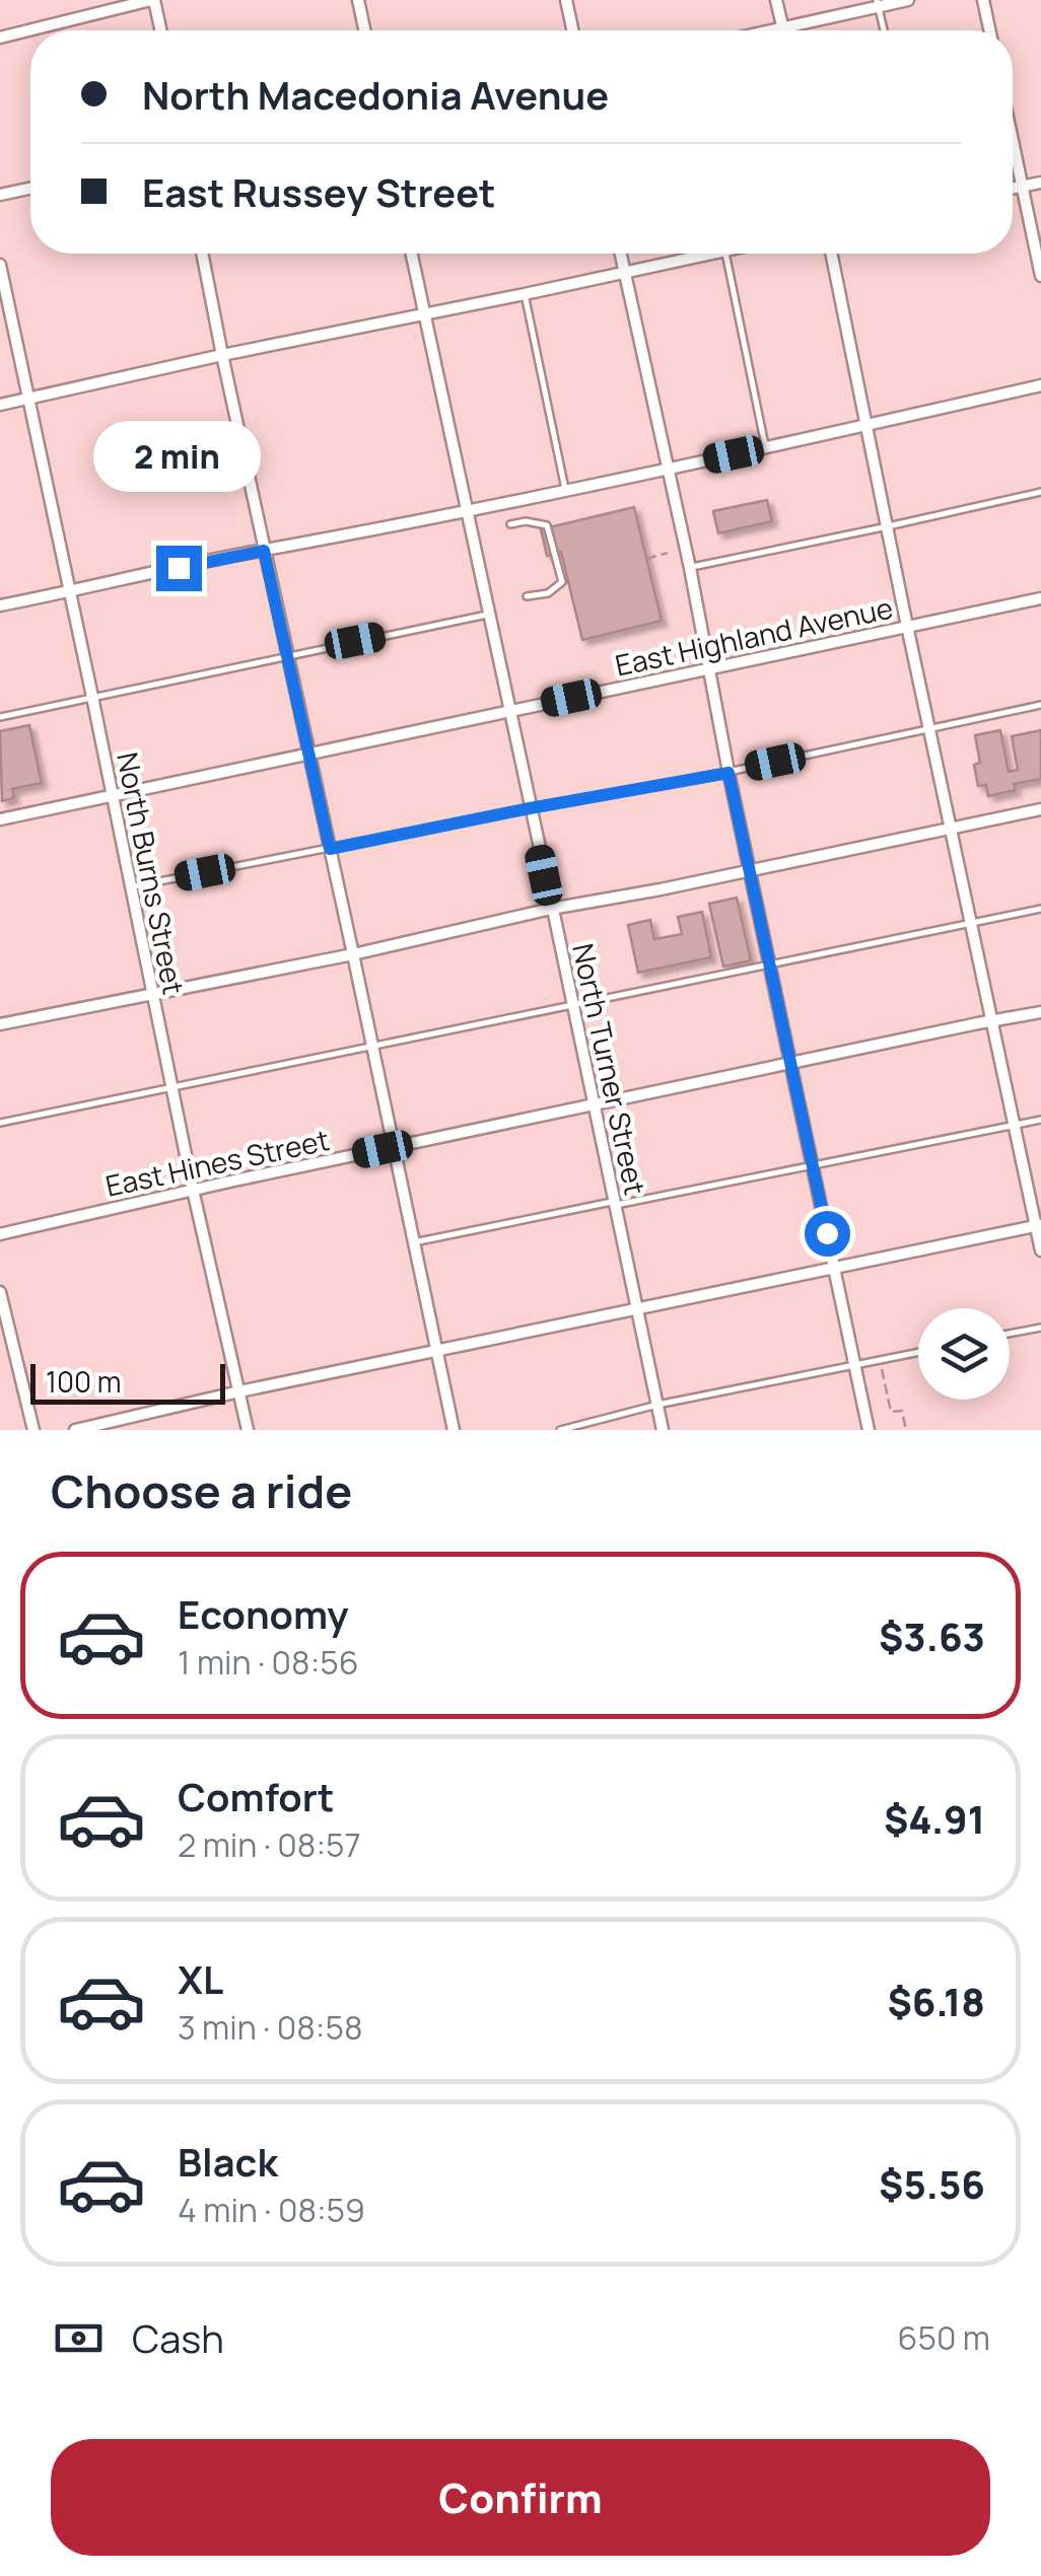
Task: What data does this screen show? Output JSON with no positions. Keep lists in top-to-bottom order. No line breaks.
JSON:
{"streets":{"street":["East Highland Avenue","North Burns Street","North Turner Street","East Hines Street"]},"crossings":[["East Highland Avenue","North Burns Street"],["East Highland Avenue","North Turner Street"],["North Burns Street","East Hines Street"],["North Turner Street","East Hines Street"]],"scale_bar":"100 m","page":{"banner":["North Macedonia Avenue","East Russey Street"],"bubble":"2 min","scale":"100 m","heading":"Choose a ride","list":[{"name":"Economy","note":"1 min · 08:56","value":"$3.63"},{"name":"Comfort","note":"2 min · 08:57","value":"$4.91"},{"name":"XL","note":"3 min · 08:58","value":"$6.18"},{"name":"Black","note":"4 min · 08:59","value":"$5.56"}],"pay":["Cash","650 m"],"buttons":"Confirm"}}
